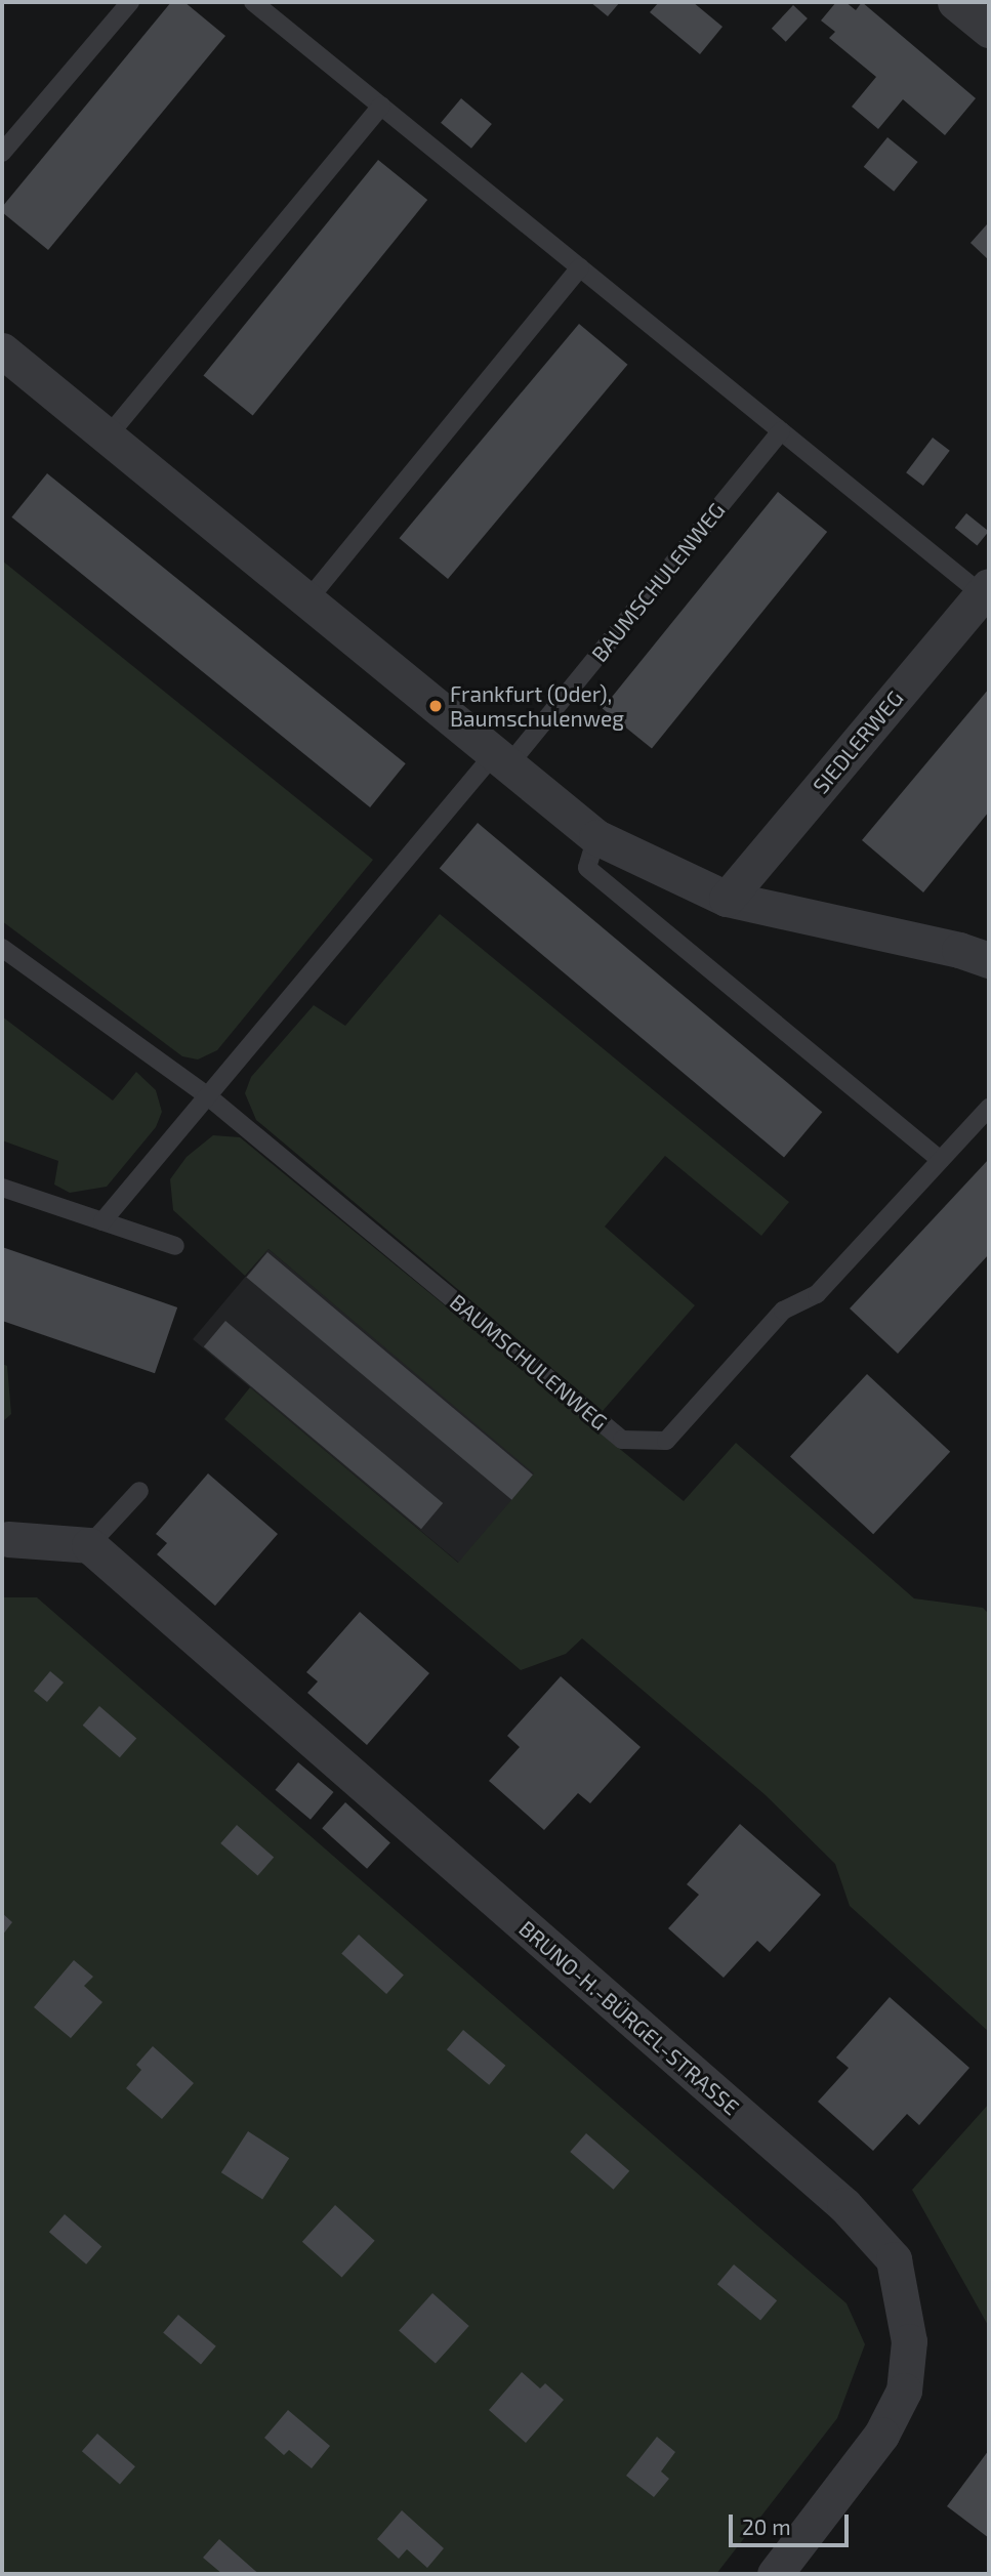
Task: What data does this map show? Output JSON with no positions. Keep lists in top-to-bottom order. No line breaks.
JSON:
{"streets":{"street":["SIEDLERWEG","BRUNO-H.-BÜRGEL-STRASSE"],"lane":["BAUMSCHULENWEG"]},"places":["Frankfurt (Oder), Baumschulenweg"],"scale_bar":"20 m"}
